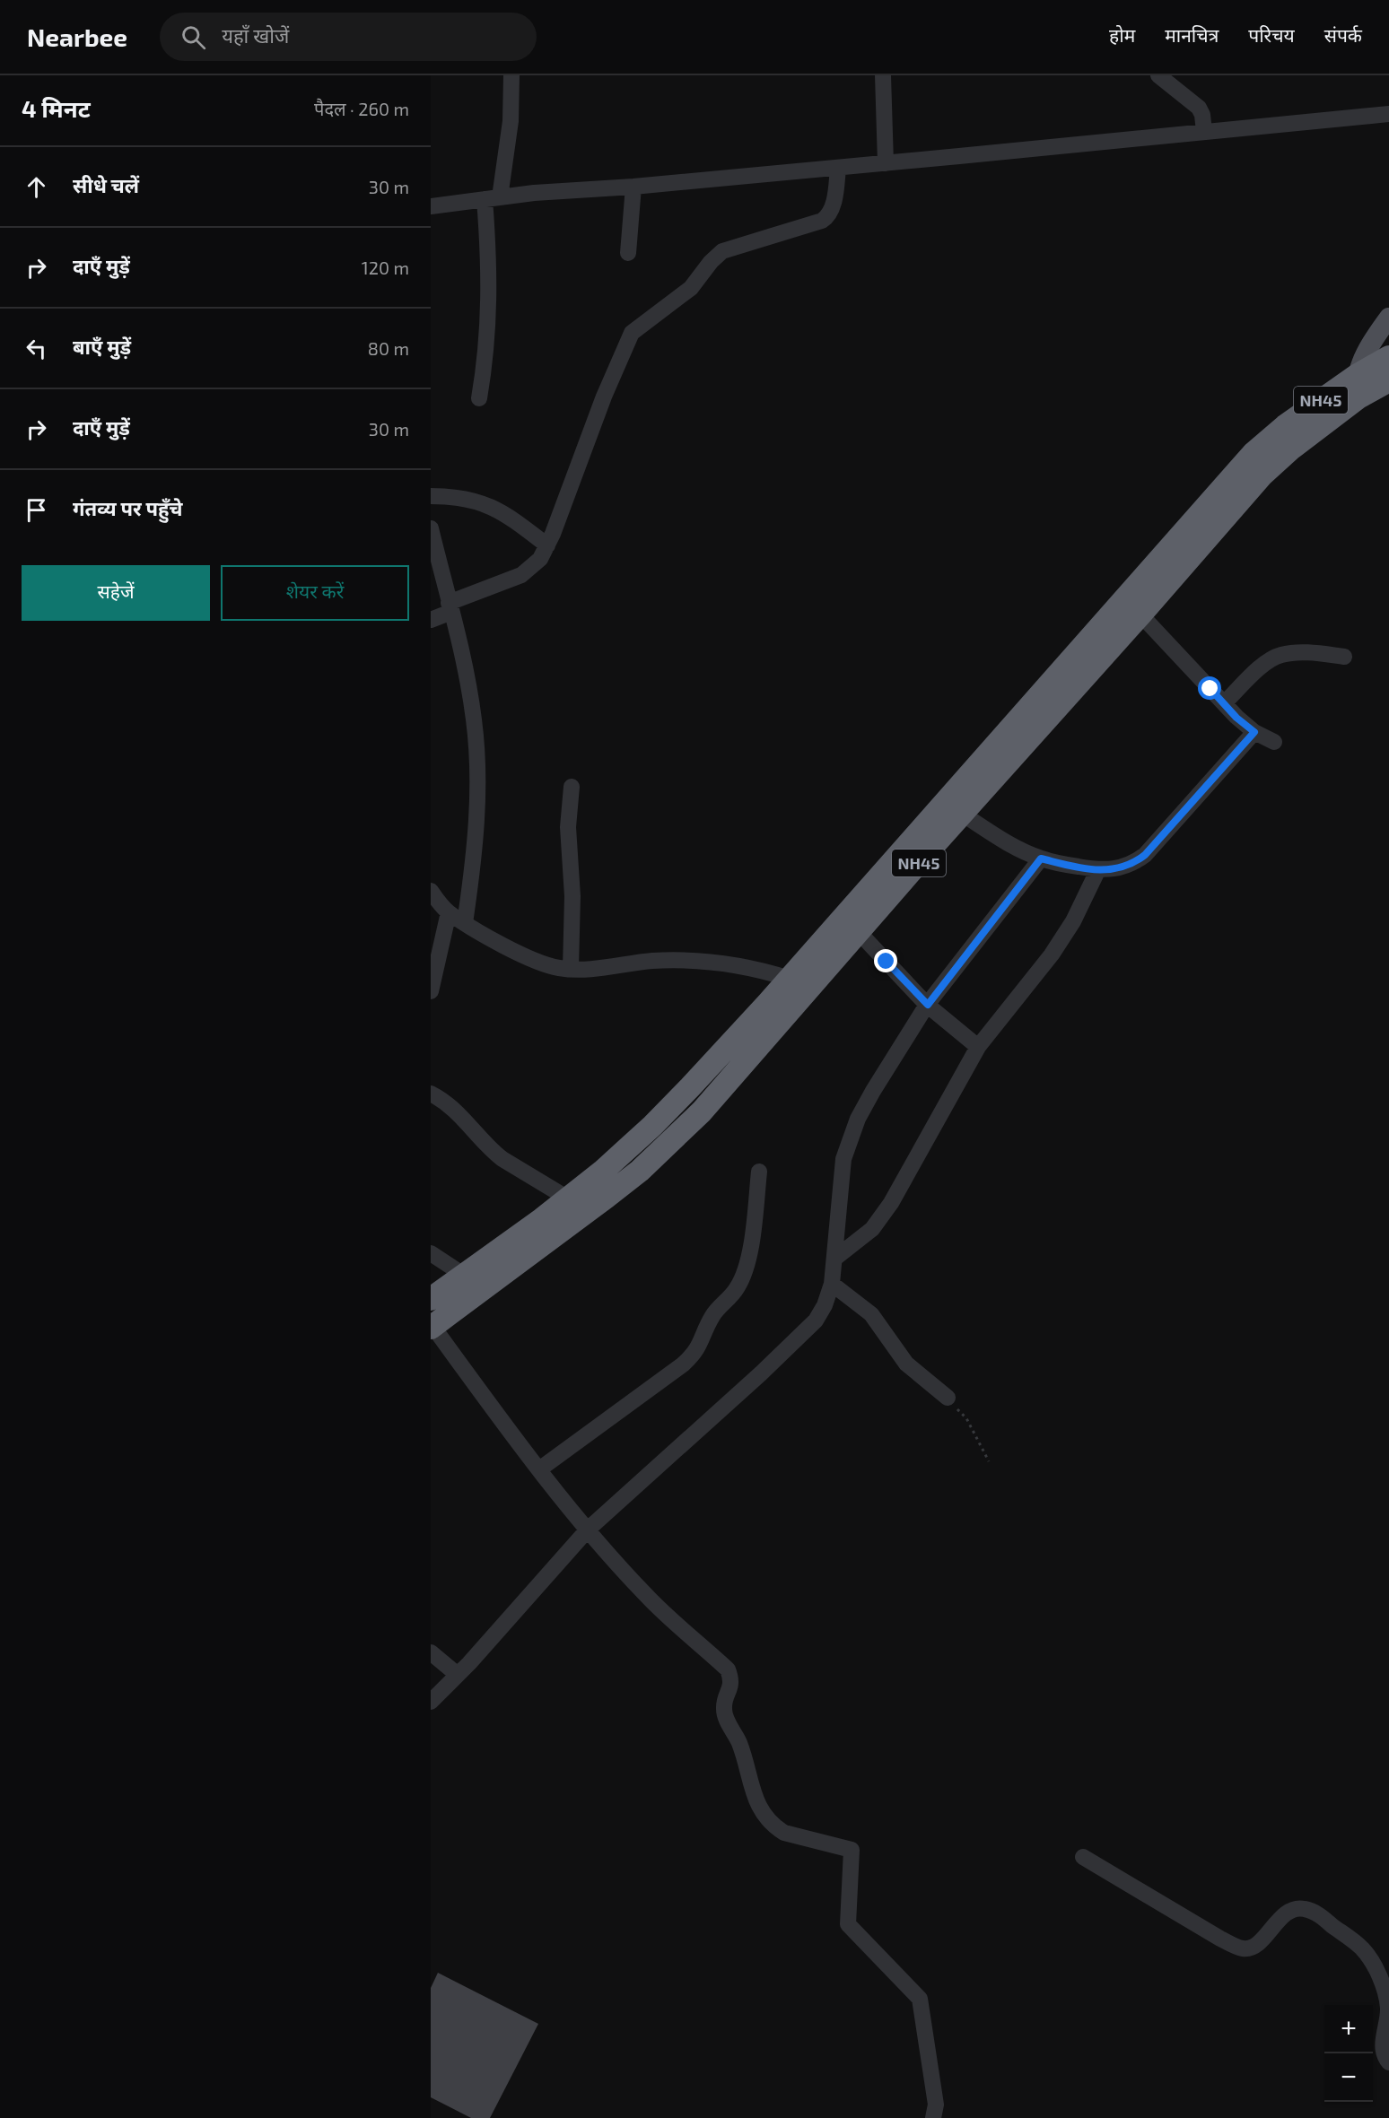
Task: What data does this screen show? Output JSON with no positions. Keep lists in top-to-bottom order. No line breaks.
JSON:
{"streets":{"highway":["NH45"]},"page":{"header":"Nearbee","search":"यहाँ खोजें","nav":["होम","मानचित्र","परिचय","संपर्क"],"heading":["4 मिनट","पैदल · 260 m"],"list":[["सीधे चलें","30 m"],["दाएँ मुड़ें","120 m"],["बाएँ मुड़ें","80 m"],["दाएँ मुड़ें","30 m"],"गंतव्य पर पहुँचे"],"buttons":["सहेजें","शेयर करें"],"map_buttons":["+","−"]}}
